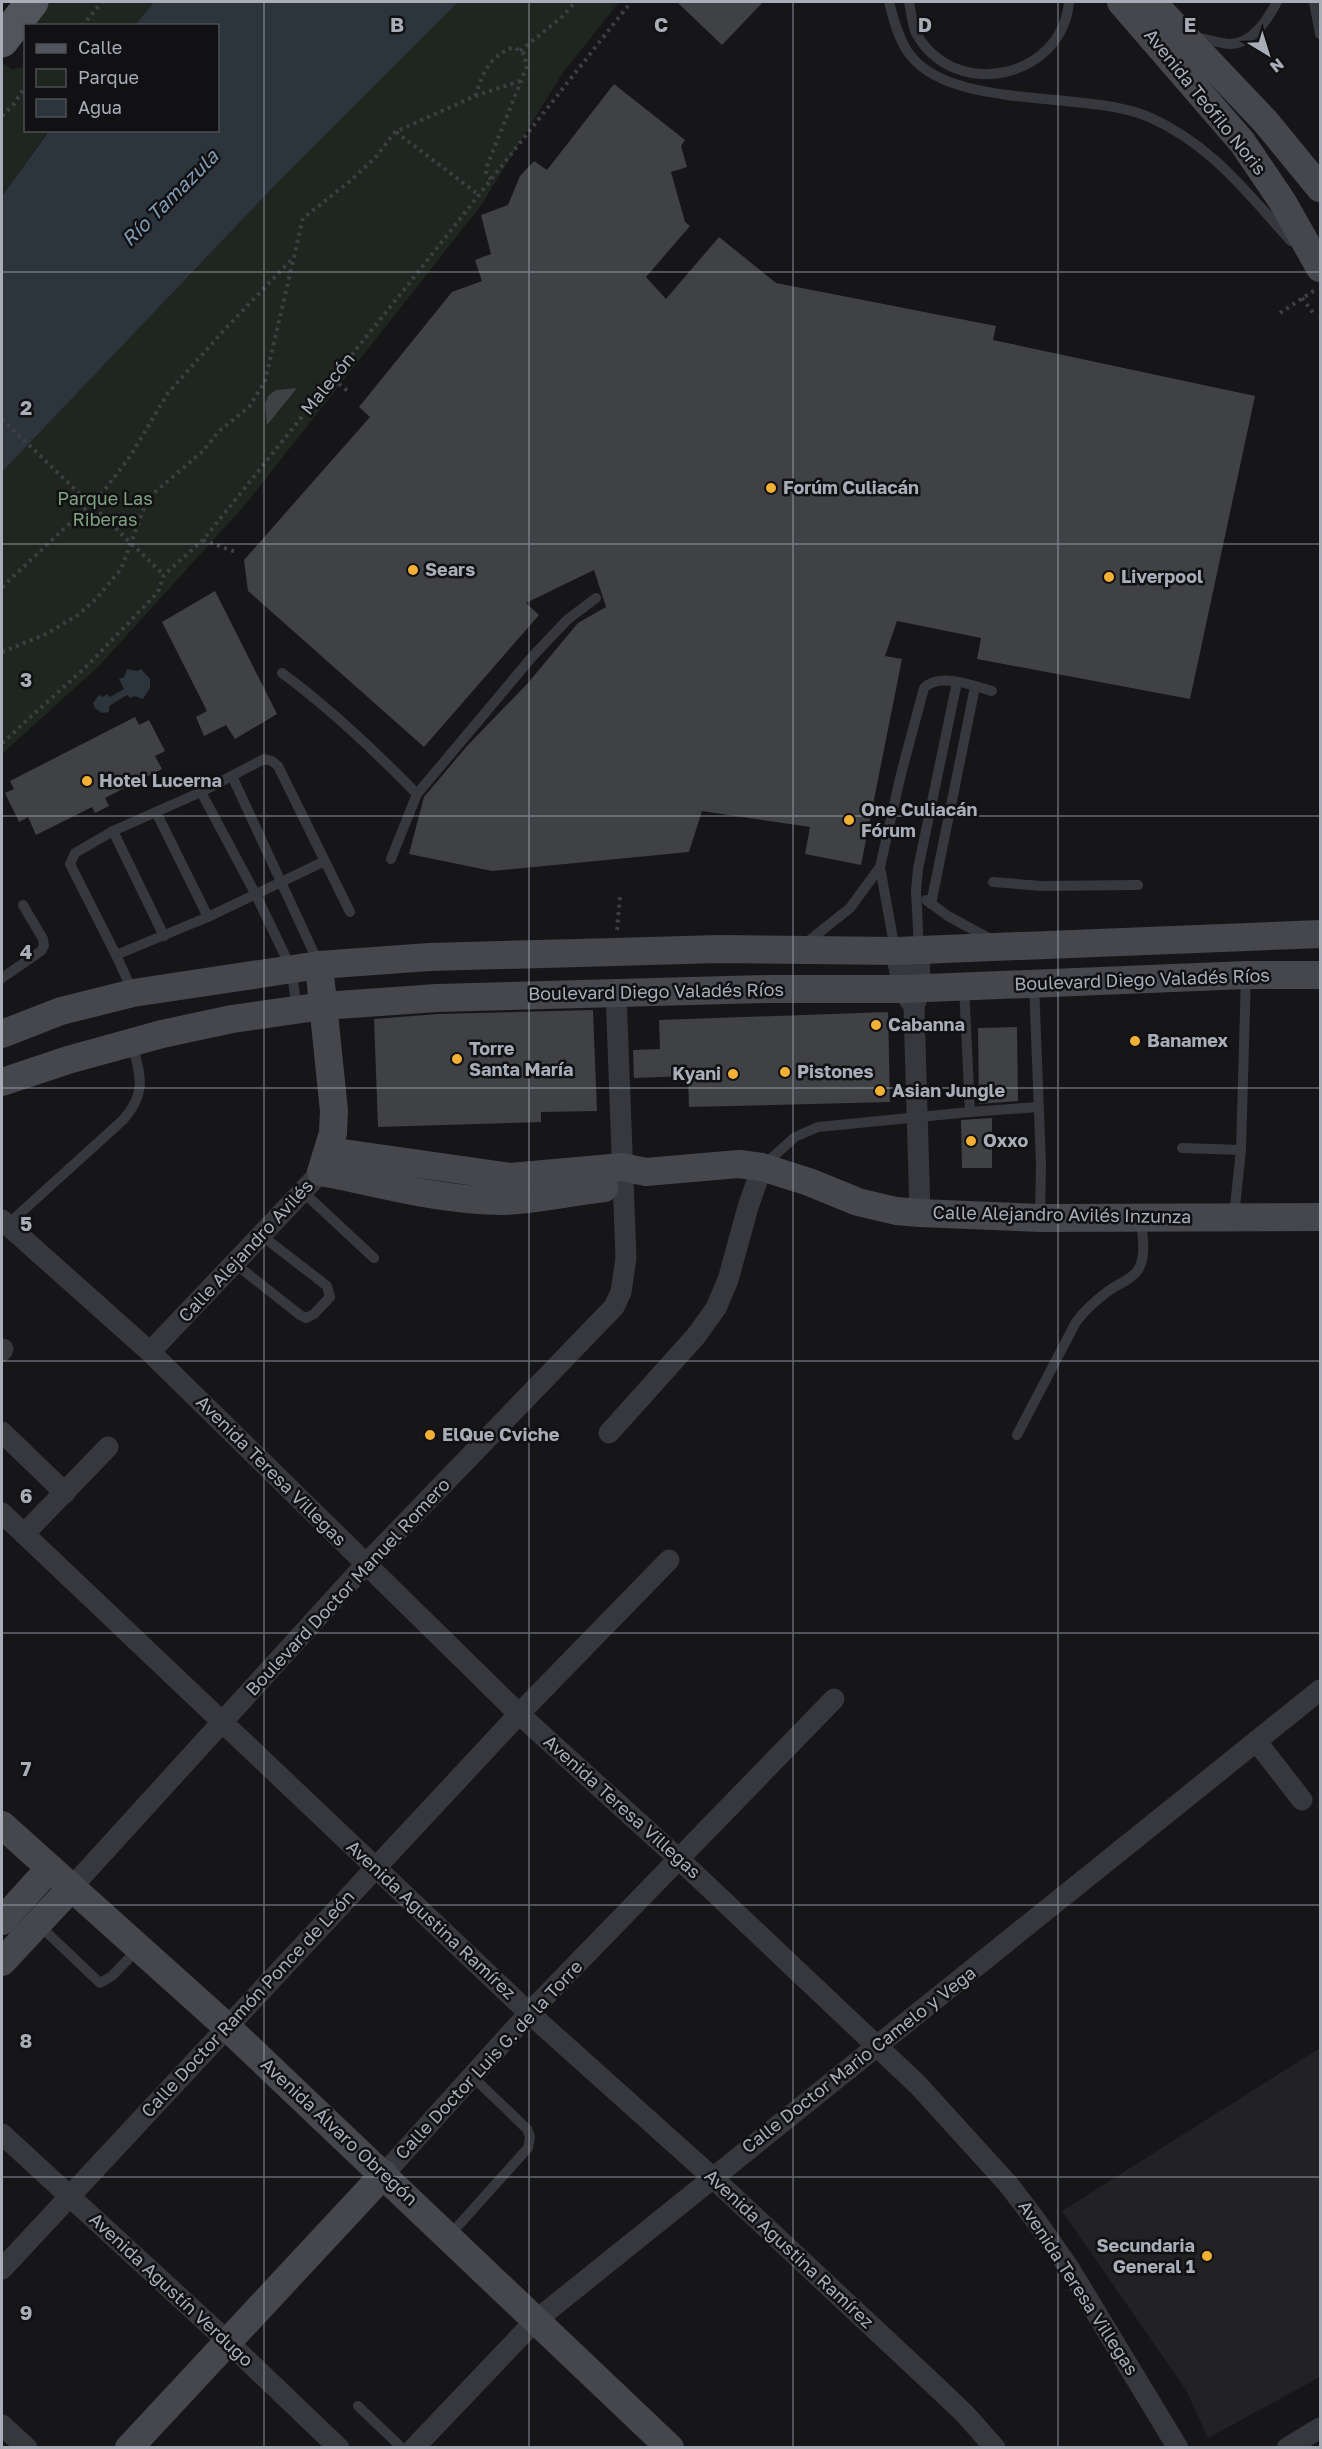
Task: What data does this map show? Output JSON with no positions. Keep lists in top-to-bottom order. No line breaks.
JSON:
{"streets":{"main road":["Avenida Teófilo Noris","Boulevard Diego Valadés Ríos","Calle Alejandro Avilés Inzunza","Boulevard Doctor Manuel Romero","Calle Doctor Luis G. de la Torre","Avenida Álvaro Obregón"],"street":["Calle Alejandro Avilés","Avenida Teresa Villegas","Avenida Agustina Ramírez","Calle Doctor Ramón Ponce de León","Calle Doctor Mario Camelo y Vega","Avenida Agustín Verdugo"],"path":["Malecón"]},"crossings":[["Boulevard Diego Valadés Ríos","Boulevard Doctor Manuel Romero"],["Calle Alejandro Avilés Inzunza","Calle Alejandro Avilés"],["Calle Alejandro Avilés Inzunza","Boulevard Doctor Manuel Romero"],["Calle Alejandro Avilés","Avenida Teresa Villegas"],["Avenida Teresa Villegas","Boulevard Doctor Manuel Romero"],["Avenida Teresa Villegas","Calle Doctor Ramón Ponce de León"],["Avenida Teresa Villegas","Calle Doctor Luis G. de la Torre"],["Avenida Teresa Villegas","Calle Doctor Mario Camelo y Vega"],["Boulevard Doctor Manuel Romero","Avenida Agustina Ramírez"],["Boulevard Doctor Manuel Romero","Avenida Álvaro Obregón"],["Avenida Agustina Ramírez","Calle Doctor Ramón Ponce de León"],["Avenida Agustina Ramírez","Calle Doctor Luis G. de la Torre"],["Avenida Agustina Ramírez","Calle Doctor Mario Camelo y Vega"],["Calle Doctor Ramón Ponce de León","Avenida Álvaro Obregón"],["Calle Doctor Ramón Ponce de León","Avenida Agustín Verdugo"],["Calle Doctor Luis G. de la Torre","Avenida Álvaro Obregón"],["Calle Doctor Luis G. de la Torre","Avenida Agustín Verdugo"],["Calle Doctor Mario Camelo y Vega","Avenida Álvaro Obregón"]],"water":["Río Tamazula"],"parks":["Parque Las Riberas"],"places":["Forúm Culiacán","Sears","Liverpool","Hotel Lucerna","One Culiacán Fórum","Cabanna","Banamex","Torre Santa María","Pistones","Kyani","Asian Jungle","Oxxo","ElQue Cviche","Secundaria General 1"],"legend":["Calle","Parque","Agua"],"north":"bottom right","grid":{"columns":["B","C","D","E"],"rows":["2","3","4","5","6","7","8","9"]}}
